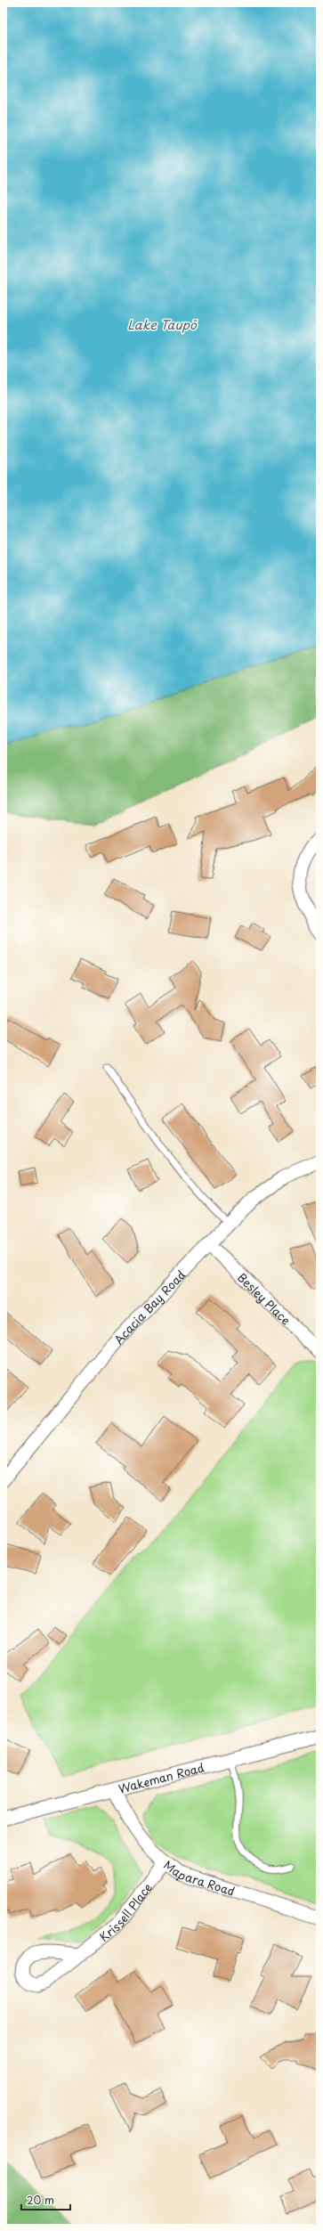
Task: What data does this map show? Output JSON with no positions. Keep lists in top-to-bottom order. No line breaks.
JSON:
{"streets":{"street":["Besley Place","Acacia Bay Road","Wakeman Road","Mapara Road","Krissell Place"]},"crossings":[["Besley Place","Acacia Bay Road"],["Wakeman Road","Mapara Road"],["Mapara Road","Krissell Place"]],"water":["Lake Taupō"],"scale_bar":"20 m"}
